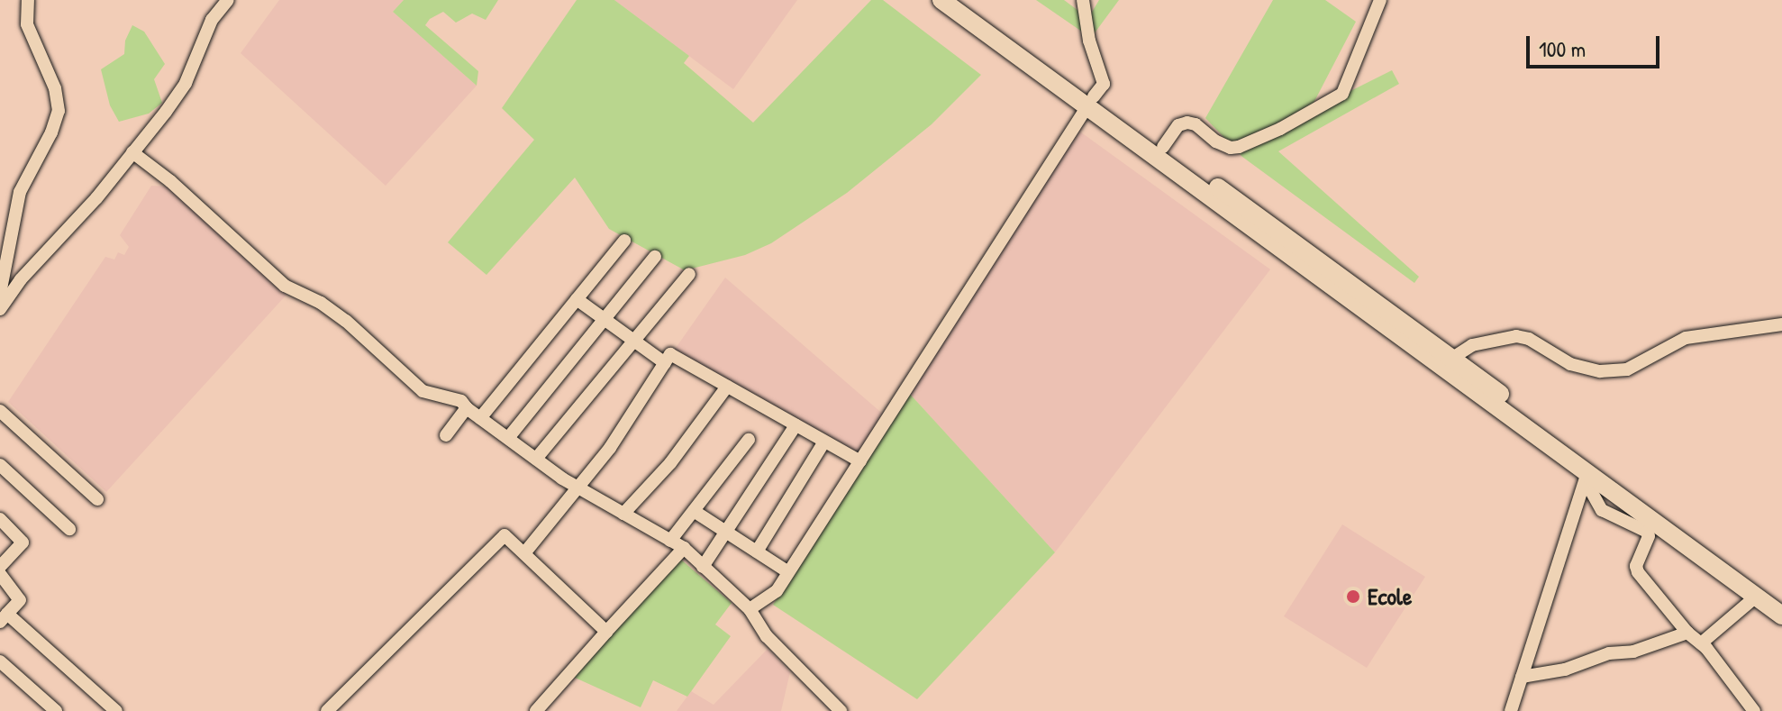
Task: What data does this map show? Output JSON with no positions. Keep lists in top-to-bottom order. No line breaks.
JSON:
{"places":["Ecole"],"scale_bar":"100 m"}
